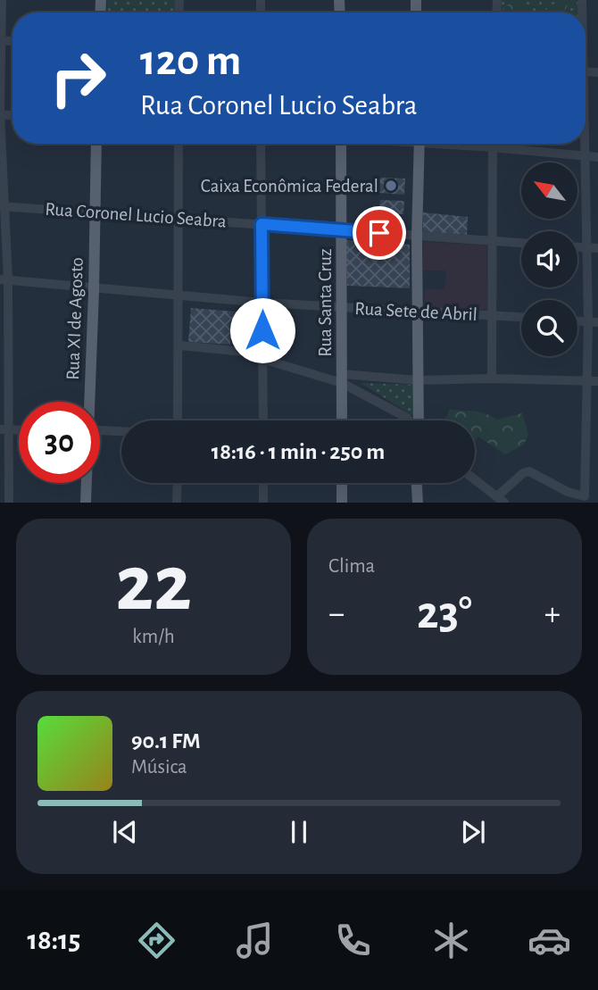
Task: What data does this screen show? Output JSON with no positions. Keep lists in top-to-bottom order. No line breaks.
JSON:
{"streets":{"main road":["Rua Santa Cruz","Rua XI de Agosto"],"street":["Rua Coronel Lucio Seabra","Rua Sete de Abril"]},"crossings":[["Rua Coronel Lucio Seabra","Rua Santa Cruz"],["Rua Coronel Lucio Seabra","Rua XI de Agosto"],["Rua Santa Cruz","Rua Sete de Abril"],["Rua Sete de Abril","Rua XI de Agosto"]],"places":["Caixa Econômica Federal"],"north":"top left","page":{"turn":["120 m","Rua Coronel Lucio Seabra"],"limit":"30","trip":"18:16 · 1 min · 250 m","tile":[["22","km/h"],"Clima"],"heat":["−","23°","+"],"song":["90.1 FM","Música"],"tabs":"18:15"}}
